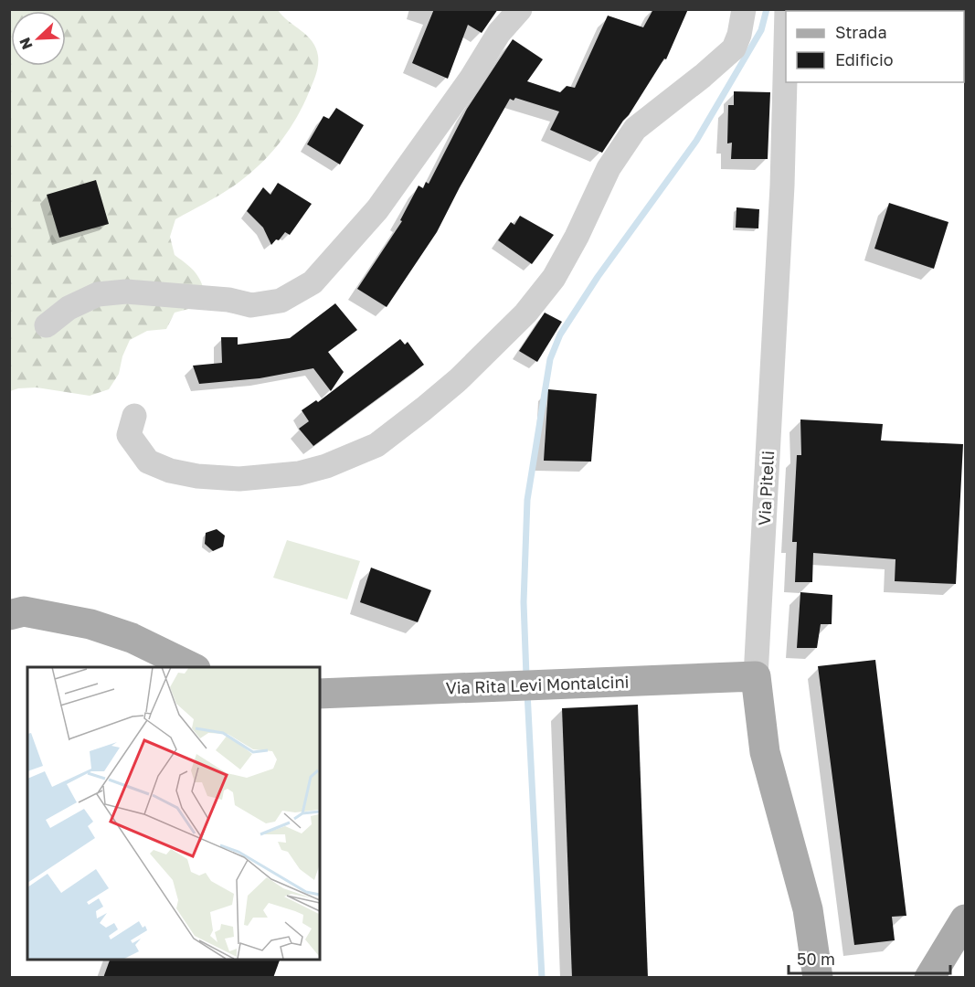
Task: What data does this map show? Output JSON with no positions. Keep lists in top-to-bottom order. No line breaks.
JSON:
{"streets":{"main road":["Via Pitelli","Via Rita Levi Montalcini"]},"crossings":[["Via Pitelli","Via Rita Levi Montalcini"]],"legend":["Strada","Edificio"],"scale_bar":"50 m","north":"bottom left"}
